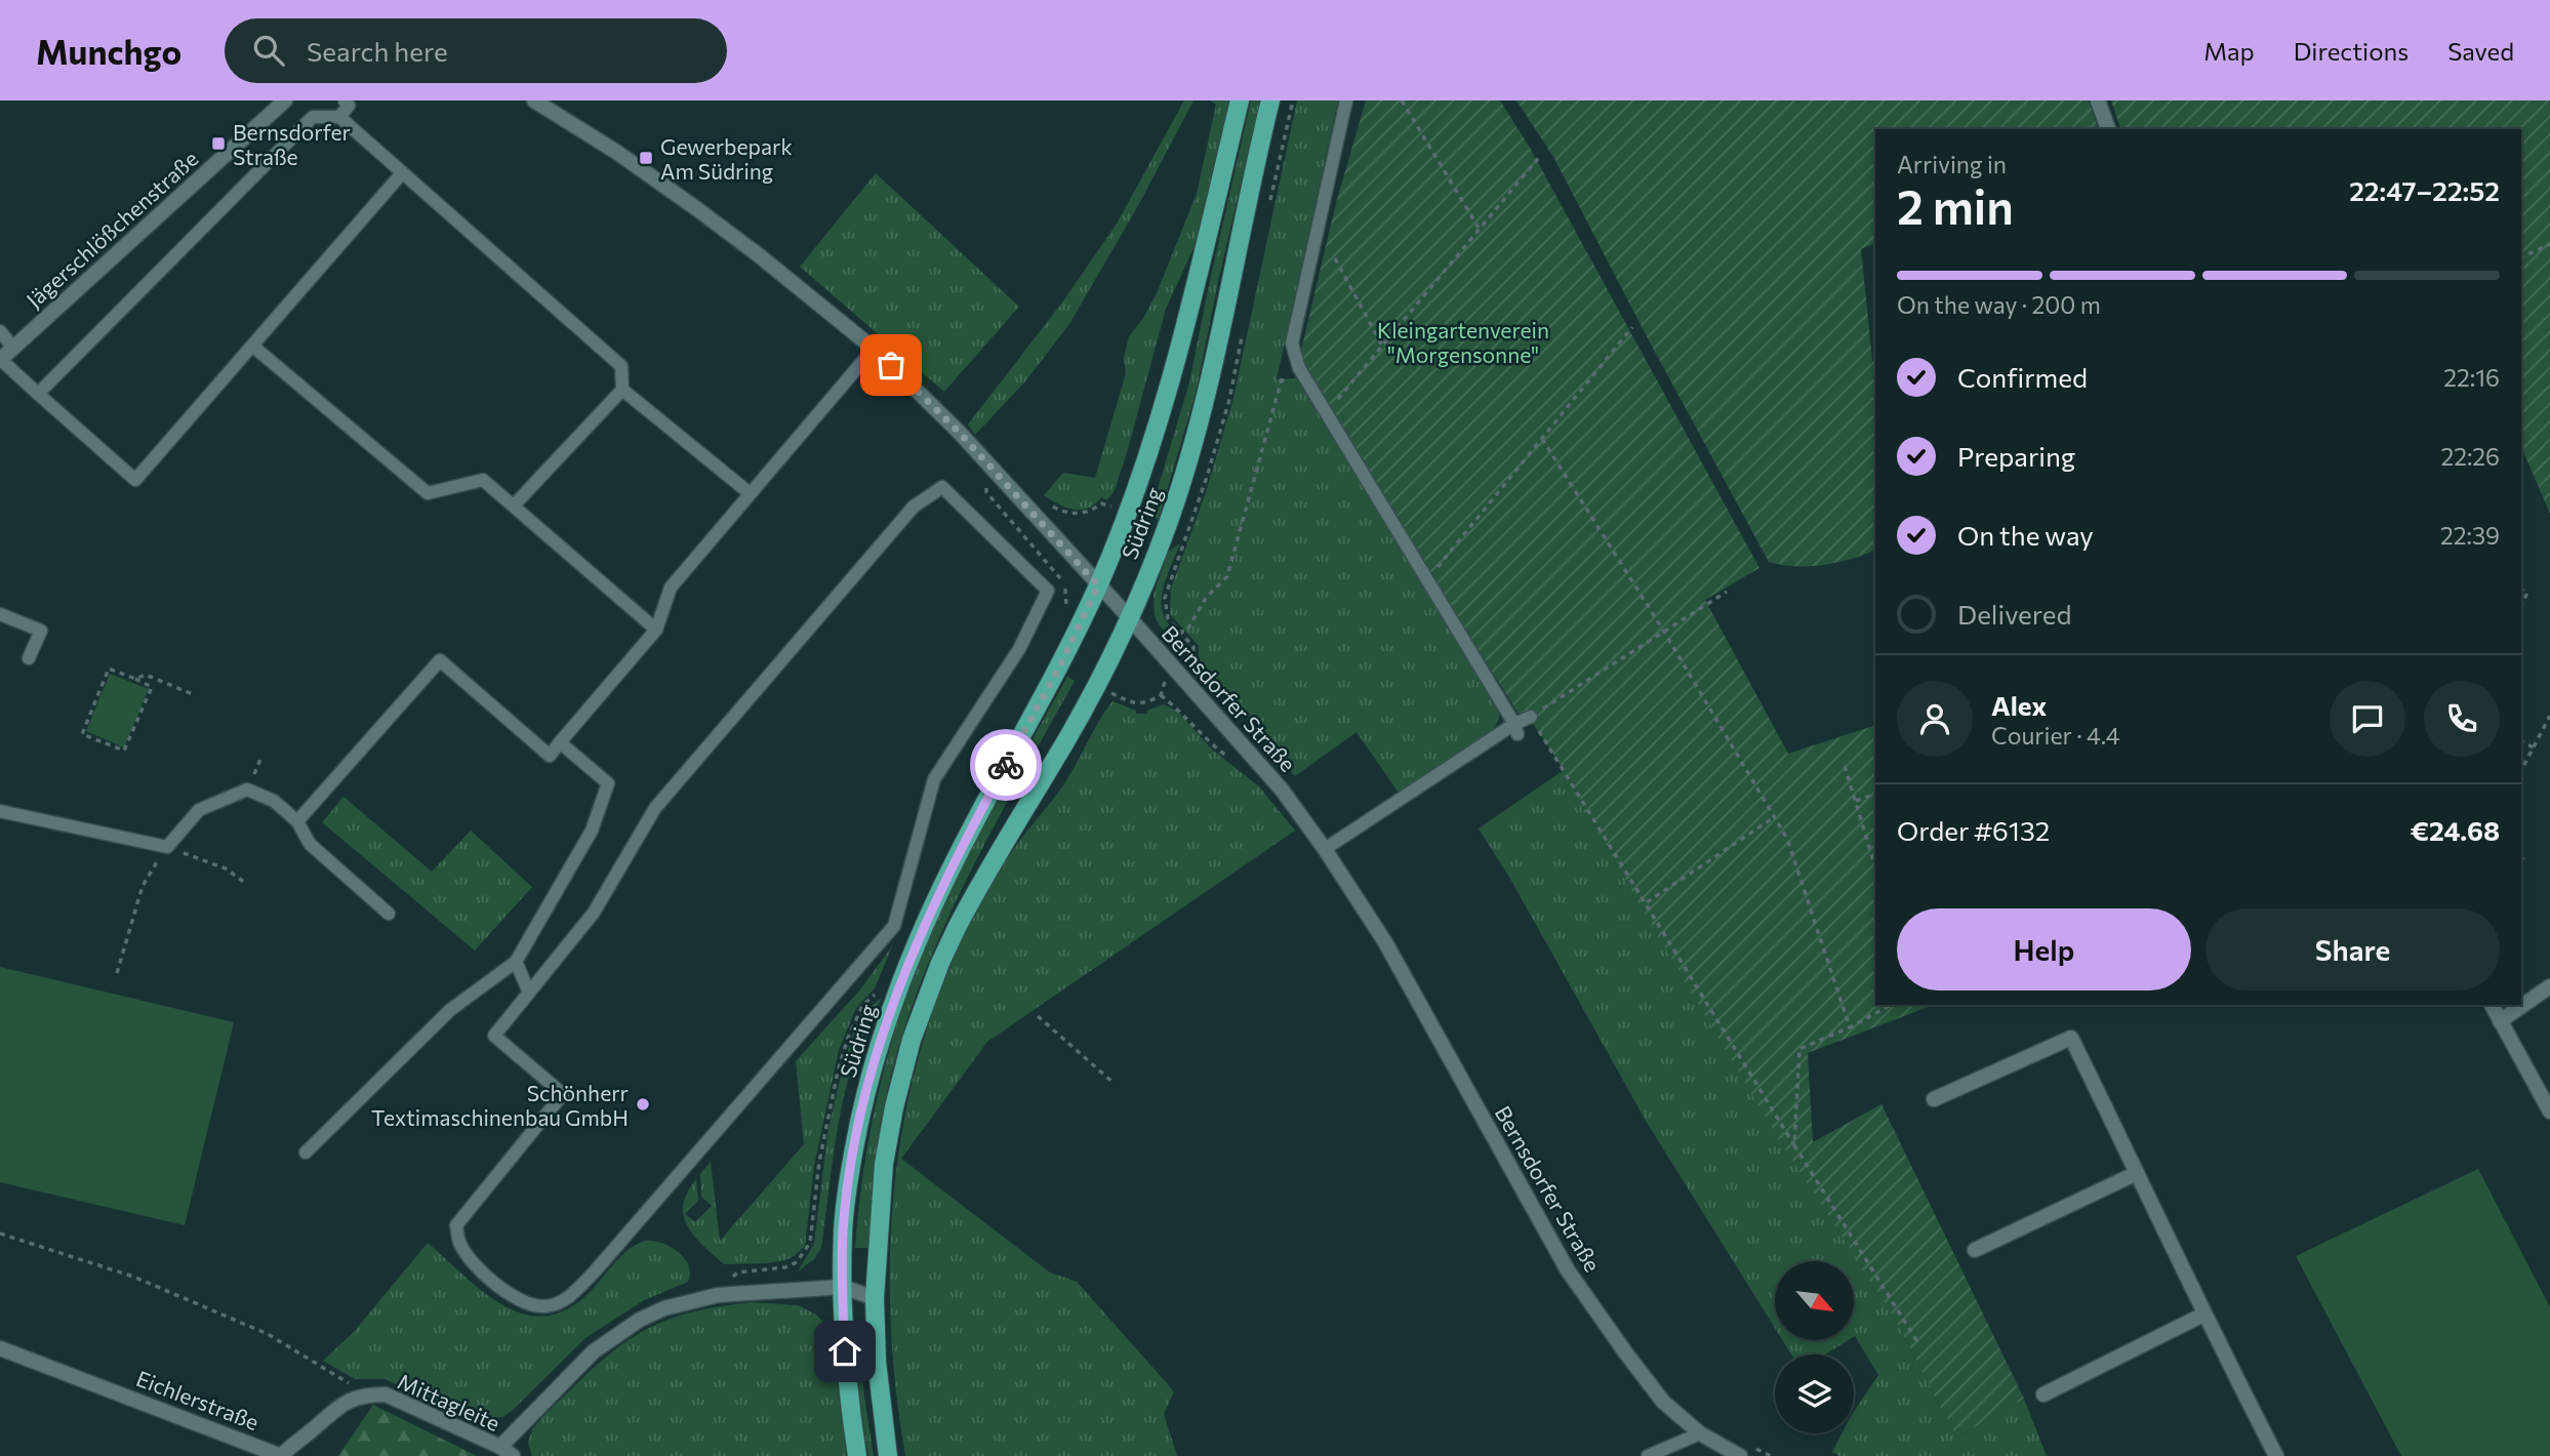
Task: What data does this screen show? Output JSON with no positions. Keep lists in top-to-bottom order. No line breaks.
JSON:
{"streets":{"main road":["Südring"],"street":["Jägerschlößchenstraße","Bernsdorfer Straße","Eichlerstraße","Mittagleite"]},"crossings":[["Südring","Bernsdorfer Straße"],["Eichlerstraße","Mittagleite"]],"parks":["Kleingartenverein \"Morgensonne\""],"places":{"transit":["Bernsdorfer Straße","Gewerbepark Am Südring"],"other":["Schönherr Textimaschinenbau GmbH"]},"north":"bottom right","page":{"header":"Munchgo","search":"Search here","nav":["Map","Directions","Saved"],"heading":["2 min","Arriving in","22:47–22:52"],"panel":["Alex","Courier · 4.4","Order #6132","€24.68"],"bar":"On the way · 200 m","list":[["Confirmed","22:16"],["Preparing","22:26"],["On the way","22:39"],"Delivered"],"buttons":["Help","Share"]}}
